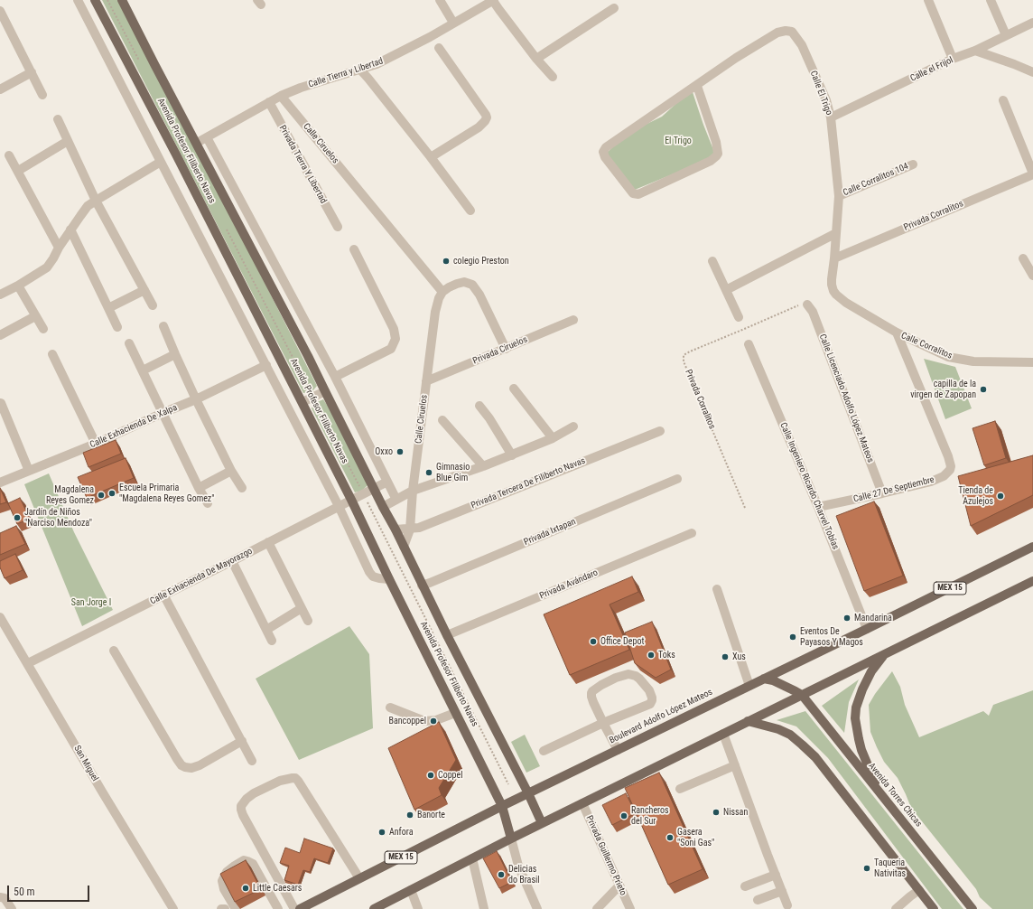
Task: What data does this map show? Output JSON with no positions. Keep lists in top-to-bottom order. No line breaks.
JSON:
{"streets":{"main road":["Avenida Profesor Filiberto Navas","MEX 15","Boulevard Adolfo López Mateos","Avenida Torres Chicas"],"street":["Calle el Frijol","Calle Tierra y Libertad","Calle El Trigo","Calle Ciruelos","Privada Tierra Y Libertad","Calle Corralitos 104","Privada Corralitos","Calle Corralitos","Privada Ciruelos","Calle Licenciado Adolfo López Mateos","Calle Exhacienda De Xalpa","Privada Tercera De Filiberto Navas","Calle Ingeniero Ricardo Charvel Tobías","Calle 27 De Septiembre","Privada Ixtapan","Calle Exhacienda De Mayorazgo","Privada Avándaro","San Miguel","Privada Guillermo Prieto"]},"crossings":[["Calle el Frijol","Calle El Trigo"],["Calle Tierra y Libertad","Calle Ciruelos"],["Calle Tierra y Libertad","Avenida Profesor Filiberto Navas"],["Calle Tierra y Libertad","Privada Tierra Y Libertad"],["Calle El Trigo","Calle Corralitos 104"],["Calle El Trigo","Privada Corralitos"],["Calle El Trigo","Calle Corralitos"],["Calle Ciruelos","Avenida Profesor Filiberto Navas"],["Calle Ciruelos","Privada Ciruelos"],["Calle Ciruelos","Privada Tercera De Filiberto Navas"],["Avenida Profesor Filiberto Navas","Privada Tercera De Filiberto Navas"],["Avenida Profesor Filiberto Navas","Privada Ixtapan"],["Avenida Profesor Filiberto Navas","Calle Exhacienda De Mayorazgo"],["Avenida Profesor Filiberto Navas","Privada Avándaro"],["Avenida Profesor Filiberto Navas","Boulevard Adolfo López Mateos"],["Privada Corralitos","Calle Licenciado Adolfo López Mateos"],["Calle Corralitos","Calle 27 De Septiembre"],["Calle Licenciado Adolfo López Mateos","Calle 27 De Septiembre"],["Calle Ingeniero Ricardo Charvel Tobías","Calle 27 De Septiembre"],["Calle Ingeniero Ricardo Charvel Tobías","Boulevard Adolfo López Mateos"],["Calle Exhacienda De Mayorazgo","San Miguel"]],"parks":["El Trigo","San Jorge I"],"places":["colegio Preston","capilla de la virgen de Zapopan","Oxxo","Gimnasio Blue Gim","Escuela Primaria \"Magdalena Reyes Gomez\"","Magdalena Reyes Gomez","Tienda de Azulejos","Jardín de Niños \"Narciso Mendoza\"","Mandarina","Eventos De Payasos Y Magos","Office Depot","Toks","Xus","Bancoppel","Coppel","Nissan","Banorte","Rancheros del Sur","Anfora","Gasera \"Soni Gas\"","Taqueria Nativitas","Delicias do Brasil","Little Caesars"],"scale_bar":"50 m"}
